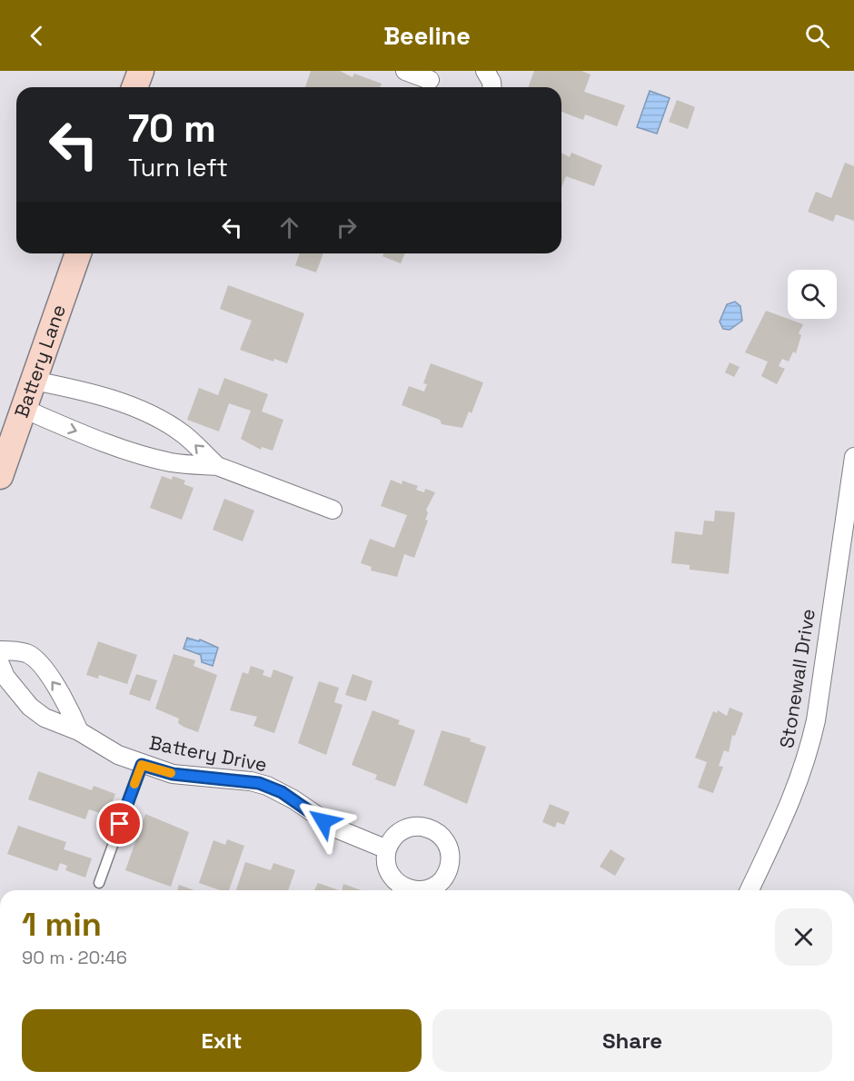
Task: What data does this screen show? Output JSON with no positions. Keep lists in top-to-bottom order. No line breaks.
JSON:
{"streets":{"main road":["Battery Lane"],"street":["Stonewall Drive","Battery Drive"]},"page":{"header":"Beeline","turn":["70 m","Turn left"],"heading":["1 min","90 m · 20:46"],"buttons":["Exit","Share"]}}
